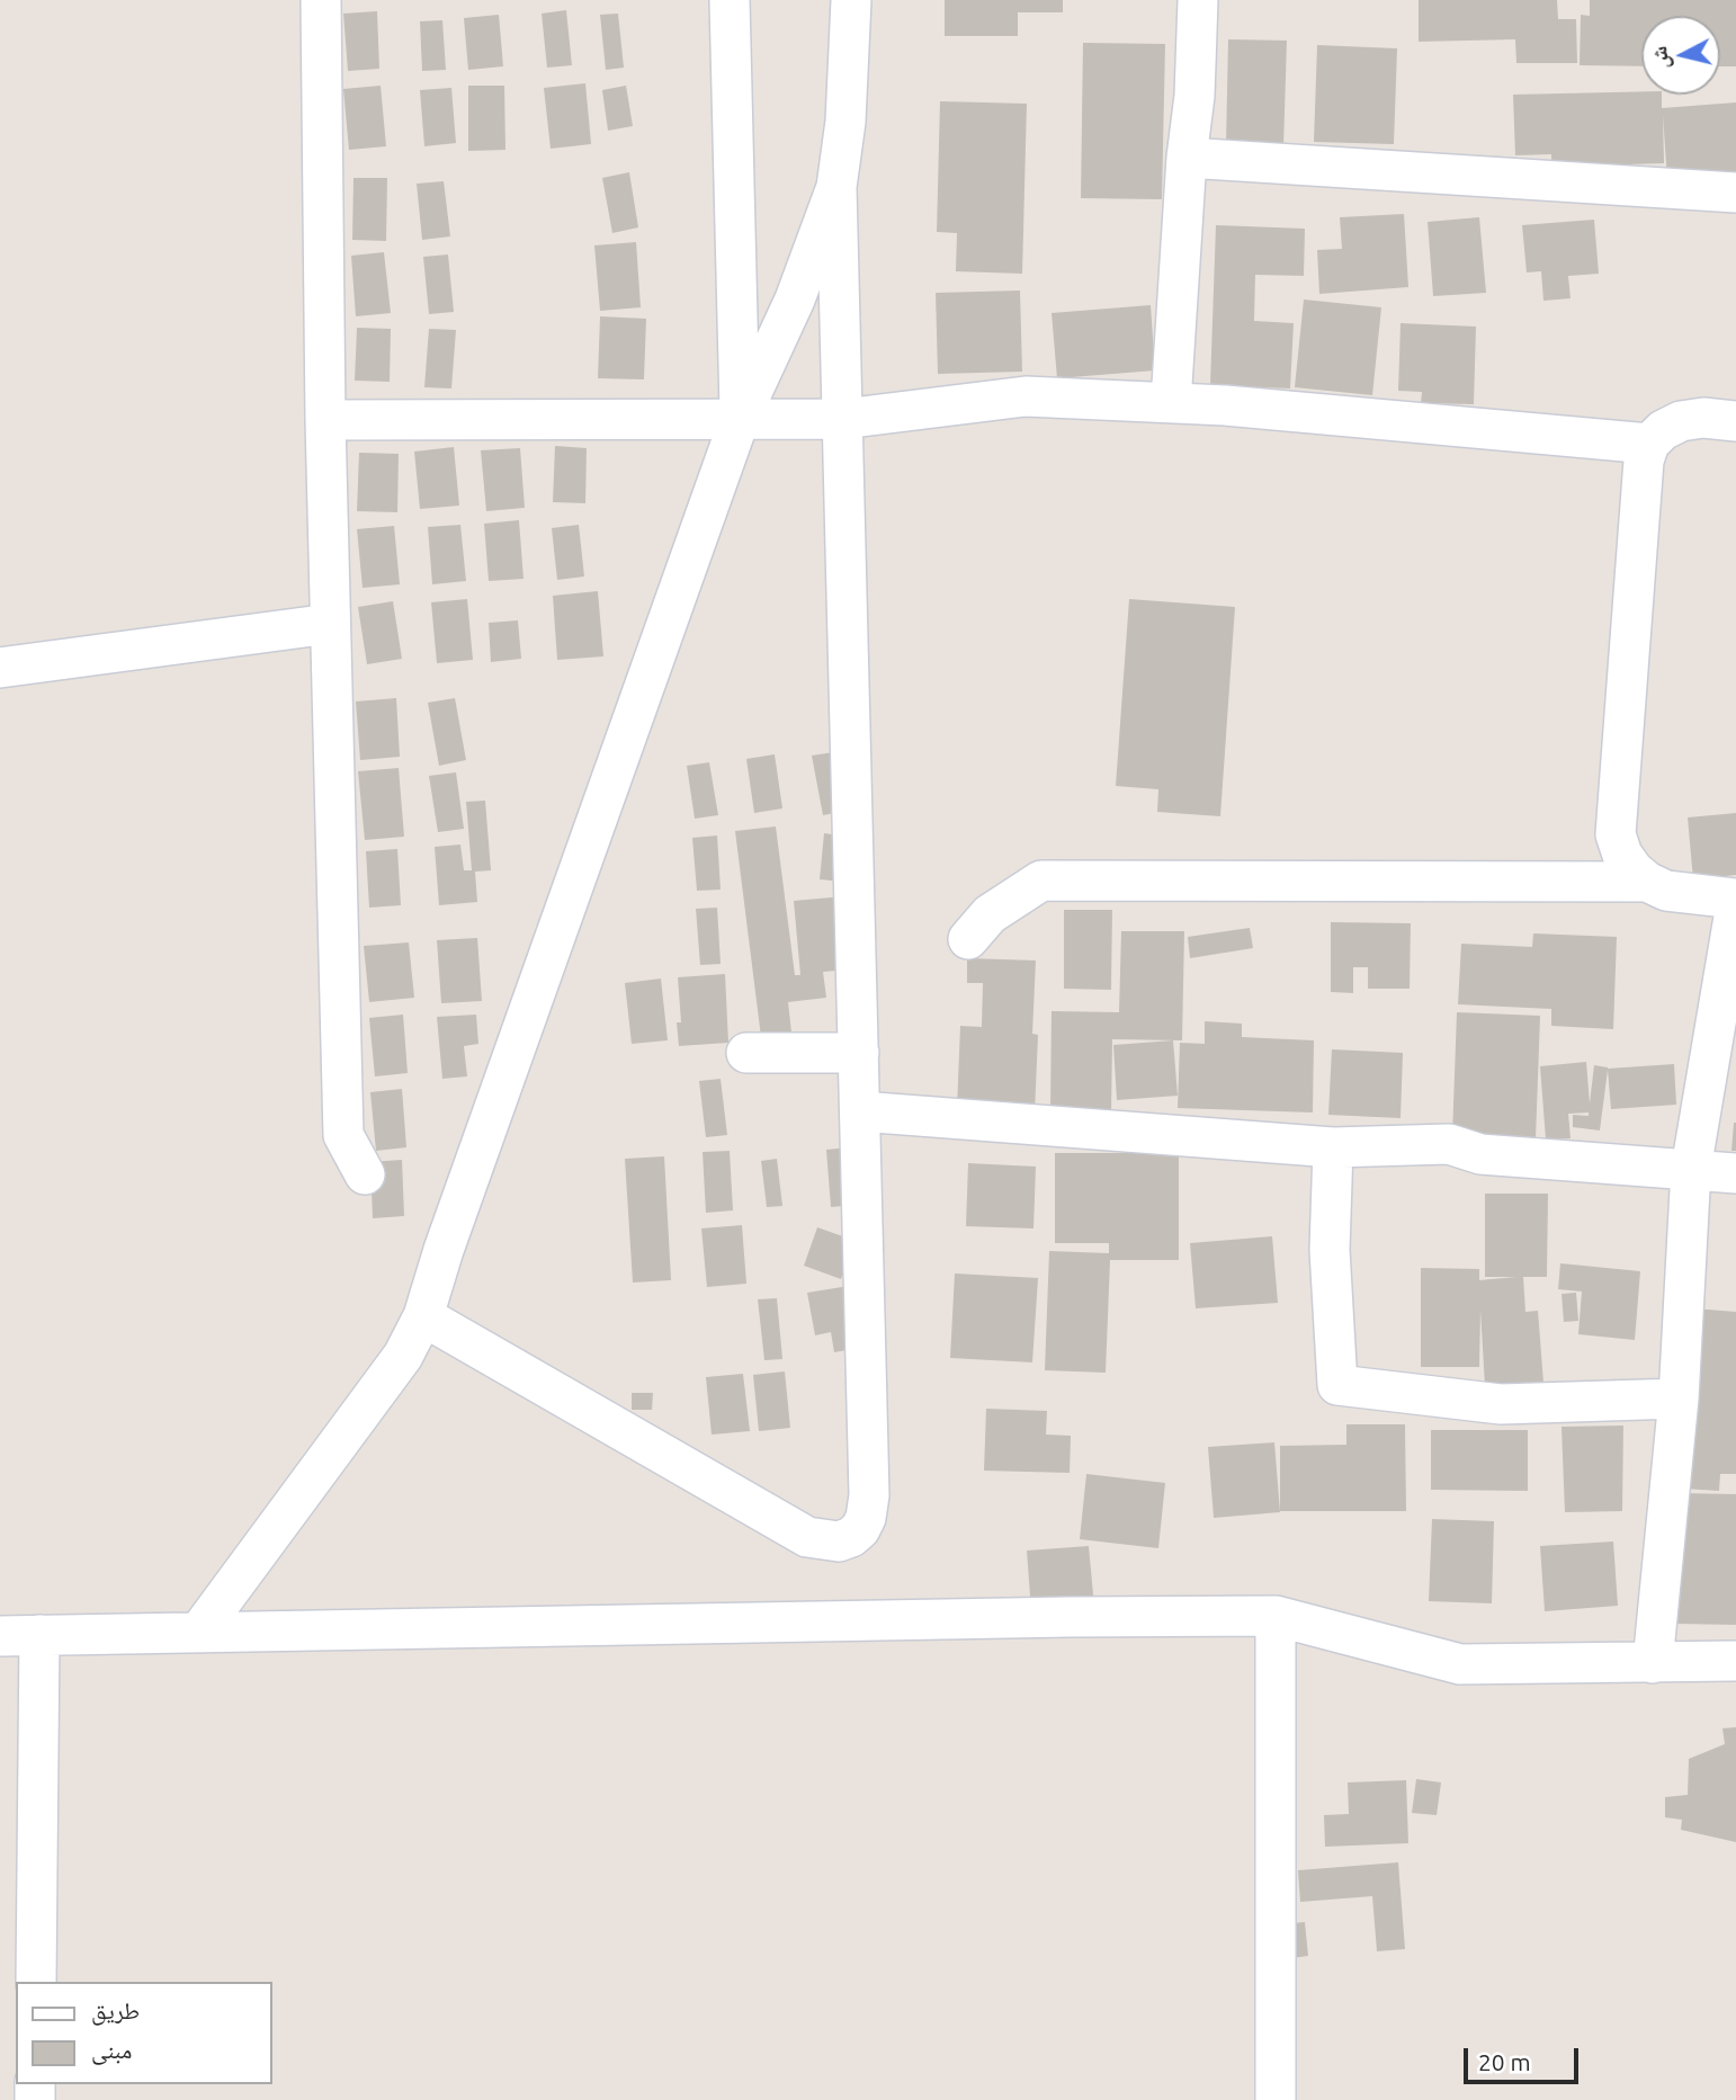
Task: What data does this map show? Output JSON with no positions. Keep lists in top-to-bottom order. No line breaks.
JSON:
{"legend":["طريق","مبنى"],"scale_bar":"20 m","north":"left"}
